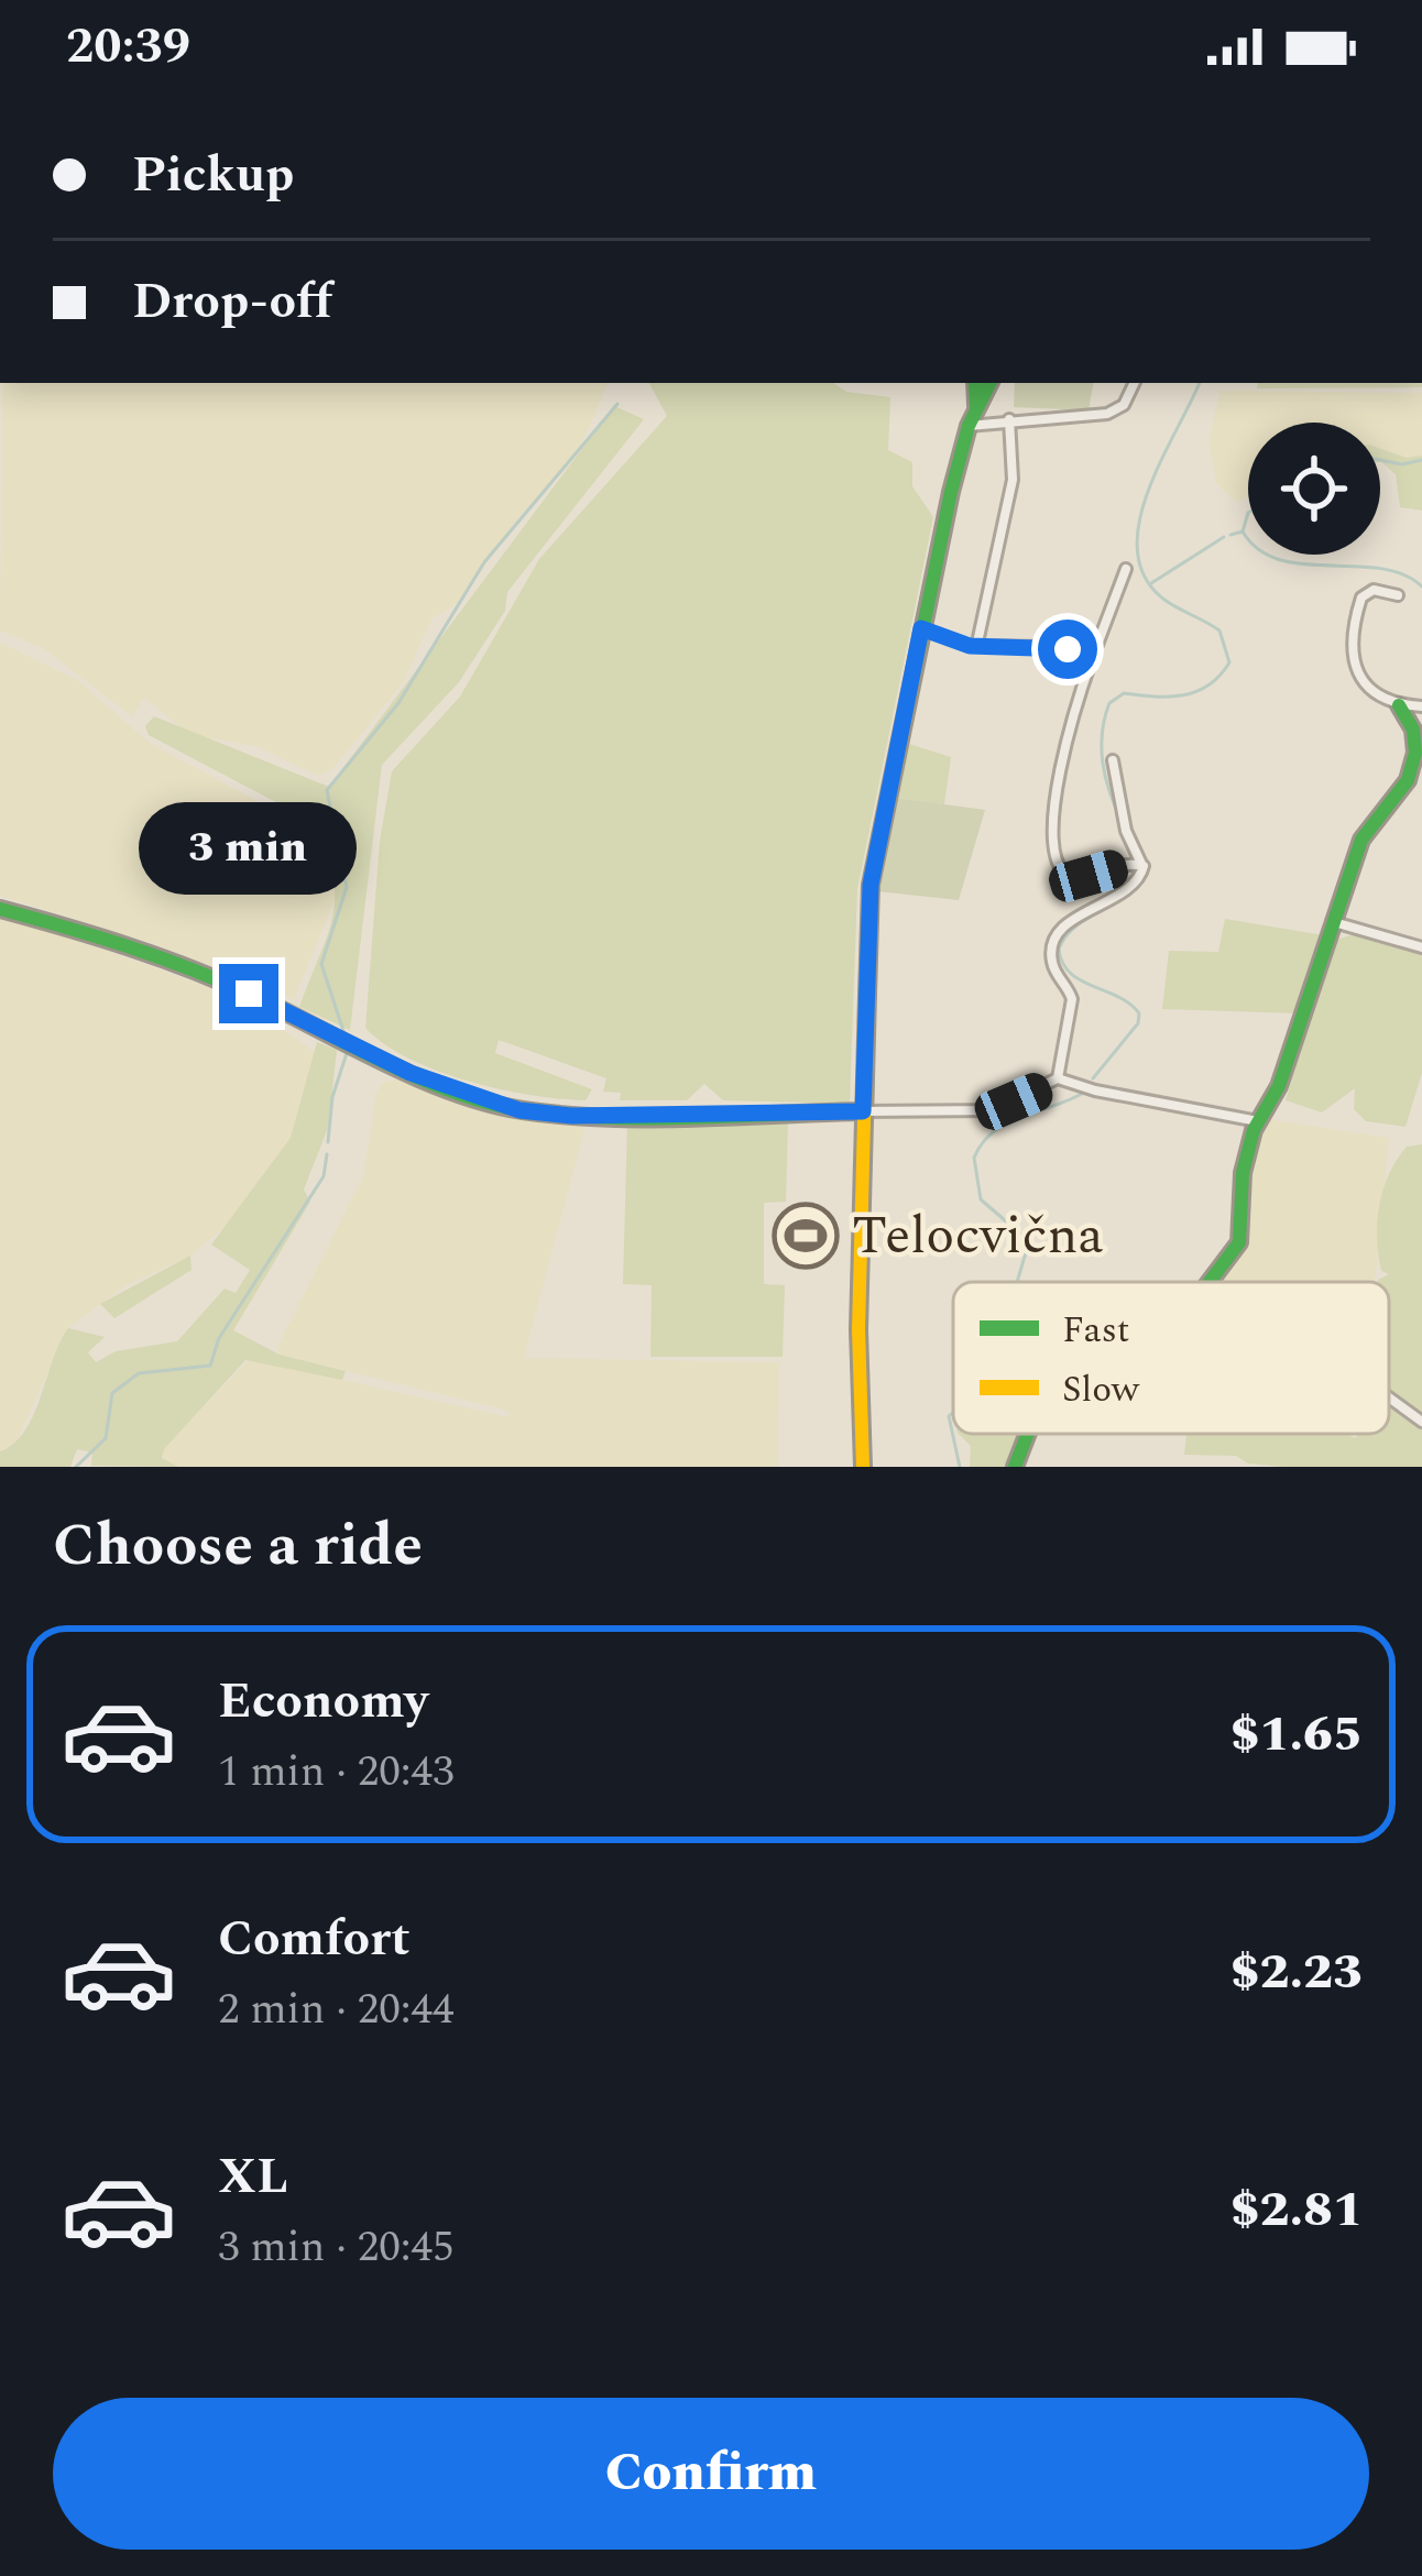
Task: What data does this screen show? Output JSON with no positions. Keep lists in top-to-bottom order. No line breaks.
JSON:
{"places":{"sports":["Telocvična"]},"legend":["Fast","Slow"],"page":{"status":"20:39","banner":["Pickup","Drop-off"],"bubble":"3 min","heading":"Choose a ride","list":[{"name":"Economy","note":"1 min · 20:43","value":"$1.65"},{"name":"Comfort","note":"2 min · 20:44","value":"$2.23"},{"name":"XL","note":"3 min · 20:45","value":"$2.81"}],"buttons":"Confirm"}}
